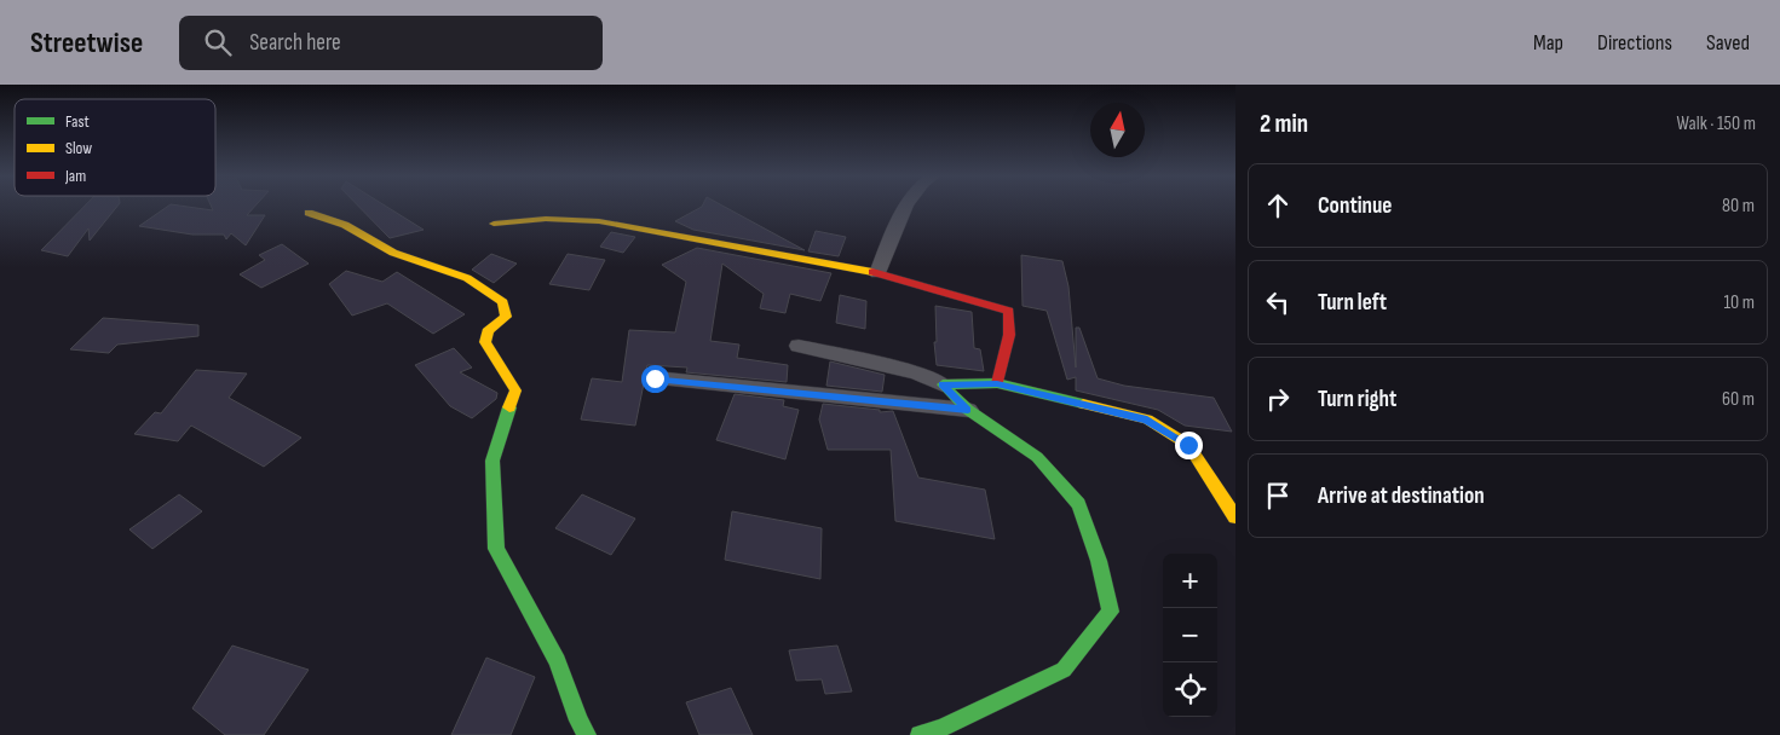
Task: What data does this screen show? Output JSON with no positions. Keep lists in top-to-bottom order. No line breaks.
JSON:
{"legend":["Fast","Slow","Jam"],"north":"top","page":{"header":"Streetwise","search":"Search here","nav":["Map","Directions","Saved"],"heading":["2 min","Walk · 150 m"],"list":[["Continue","80 m"],["Turn left","10 m"],["Turn right","60 m"],"Arrive at destination"],"map_buttons":["+","−"]}}
